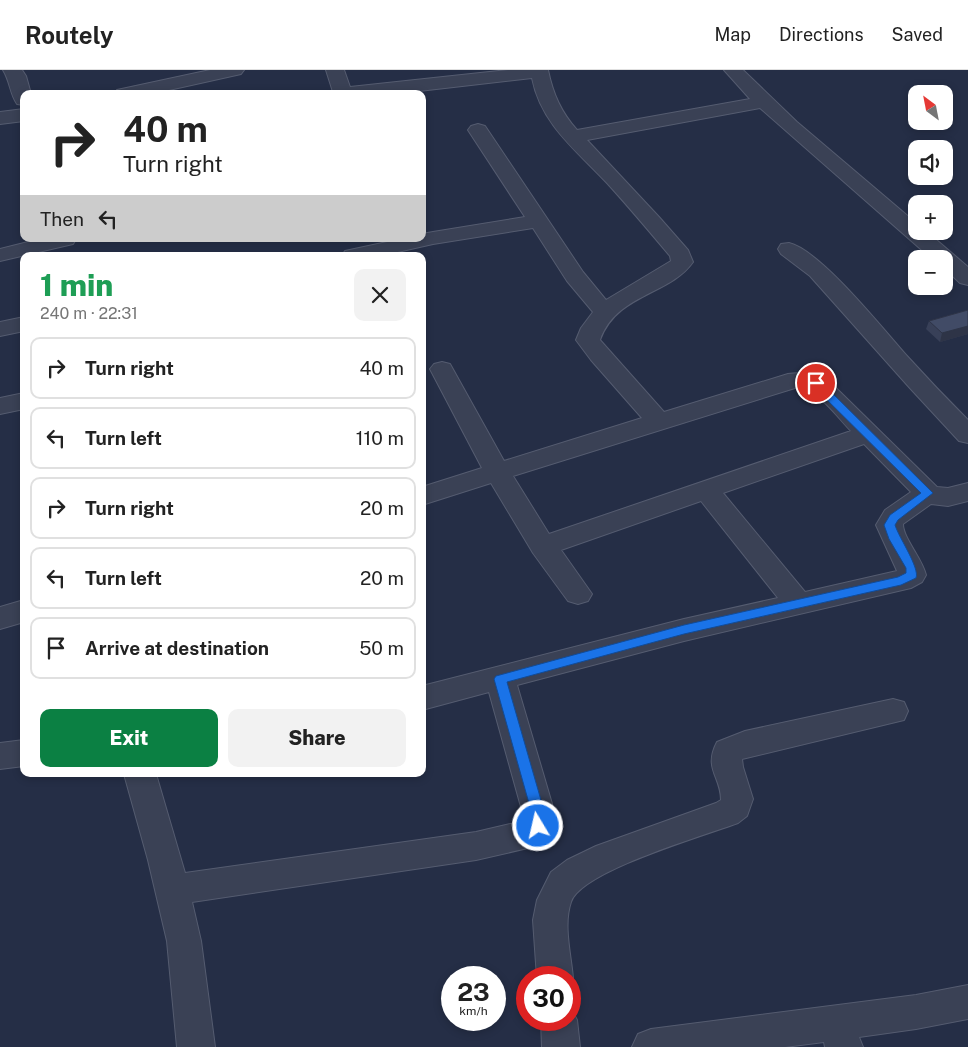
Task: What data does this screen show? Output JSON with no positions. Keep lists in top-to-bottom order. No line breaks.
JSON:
{"north":"top left","page":{"header":"Routely","nav":["Map","Directions","Saved"],"map_buttons":["+","−"],"turn":["40 m","Turn right"],"then":"Then","heading":["1 min","240 m · 22:31"],"list":[{"name":"Turn right","value":"40 m"},{"name":"Turn left","value":"110 m"},{"name":"Turn right","value":"20 m"},{"name":"Turn left","value":"20 m"},{"name":"Arrive at destination","value":"50 m"}],"buttons":["Exit","Share"],"speed":"23 km/h","limit":"30"}}
